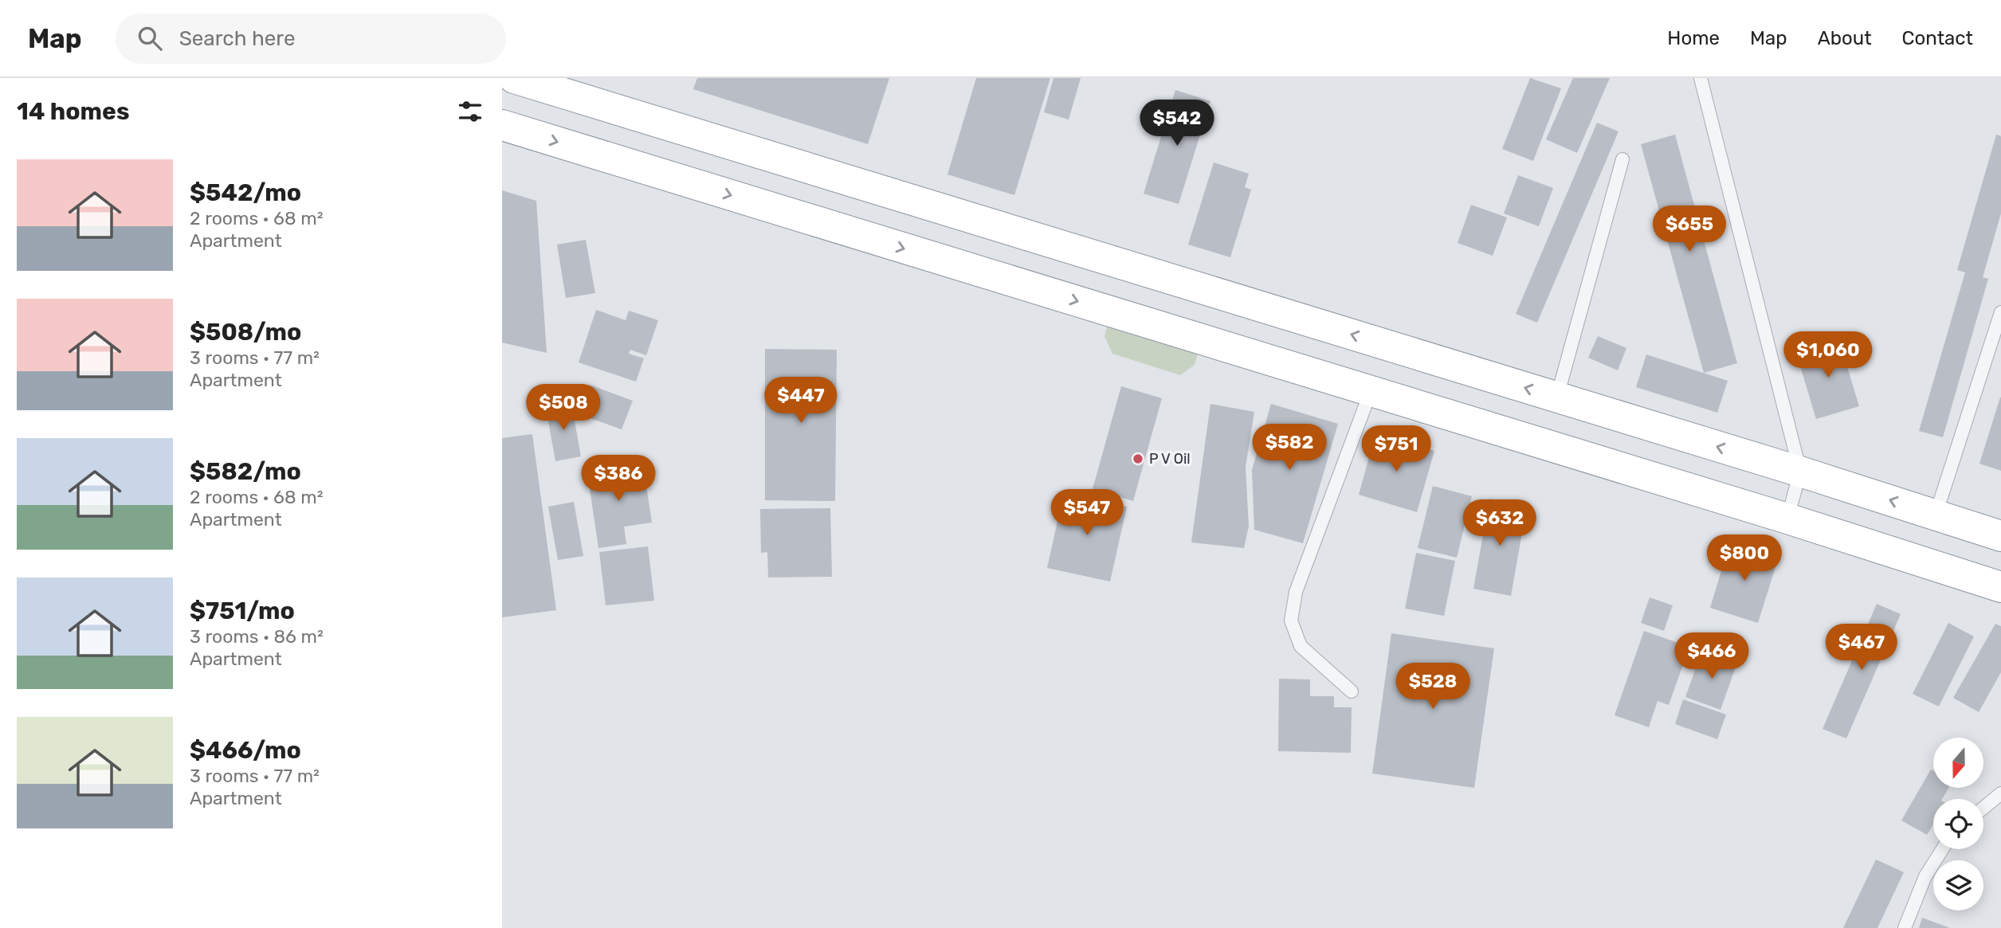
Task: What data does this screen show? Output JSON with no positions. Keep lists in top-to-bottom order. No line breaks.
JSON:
{"places":["P V Oil"],"north":"bottom","page":{"header":"Map","search":"Search here","nav":["Home","Map","About","Contact"],"heading":"14 homes","price":["$542","$655","$1,060","$447","$508","$582","$751","$386","$547","$632","$800","$467","$466","$528"],"list":[{"name":"$542/mo","note":"2 rooms · 68 m² · Apartment"},{"name":"$508/mo","note":"3 rooms · 77 m² · Apartment"},{"name":"$582/mo","note":"2 rooms · 68 m² · Apartment"},{"name":"$751/mo","note":"3 rooms · 86 m² · Apartment"},{"name":"$466/mo","note":"3 rooms · 77 m² · Apartment"}]}}
